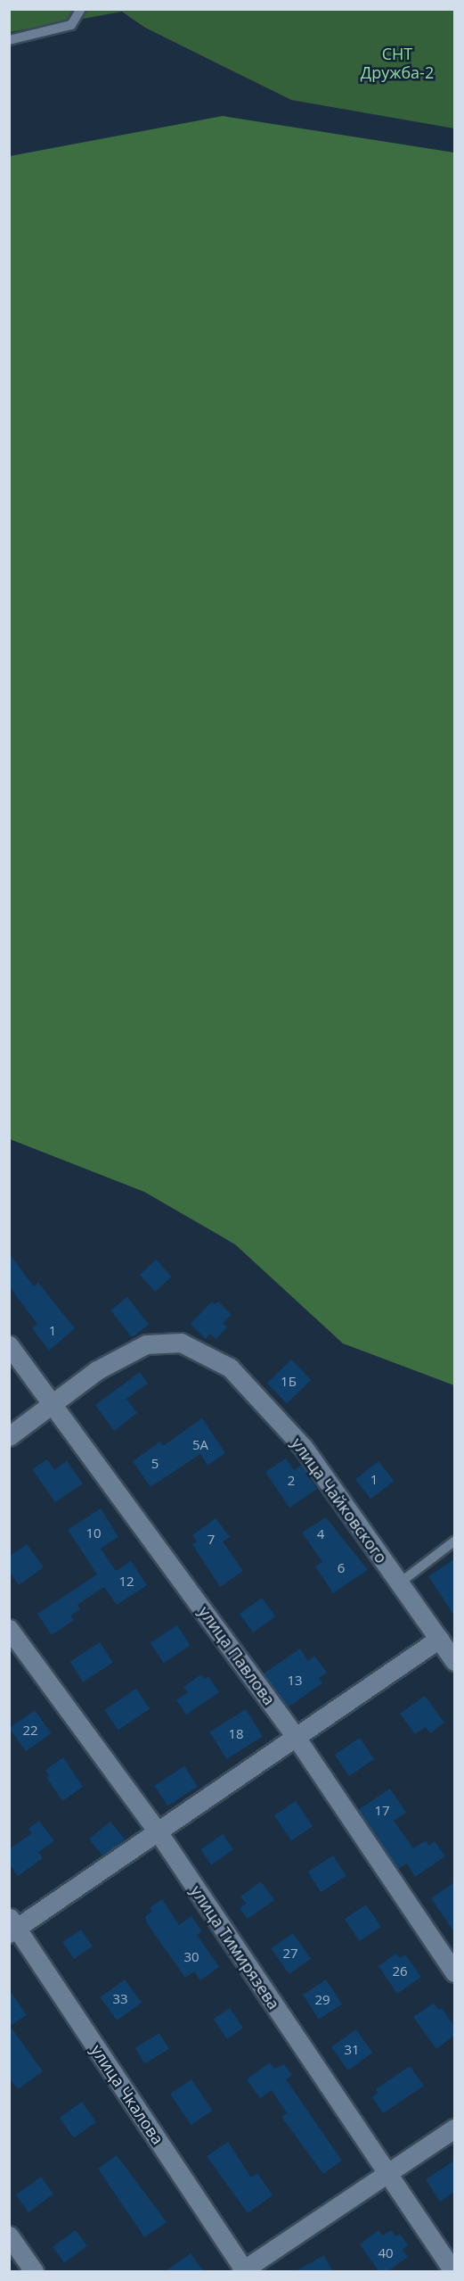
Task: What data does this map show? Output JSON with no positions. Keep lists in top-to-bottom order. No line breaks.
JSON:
{"streets":{"street":["улица Чайковского","улица Павлова","улица Тимирязева","улица Чкалова"]},"crossings":[["улица Чайковского","улица Павлова"]],"parks":["СНТ Дружба-2"],"house_numbers":["1","1Б","5А","5","1","2","10","4","7","6","12","13","22","18","17","27","30","26","33","29","31","40"]}
